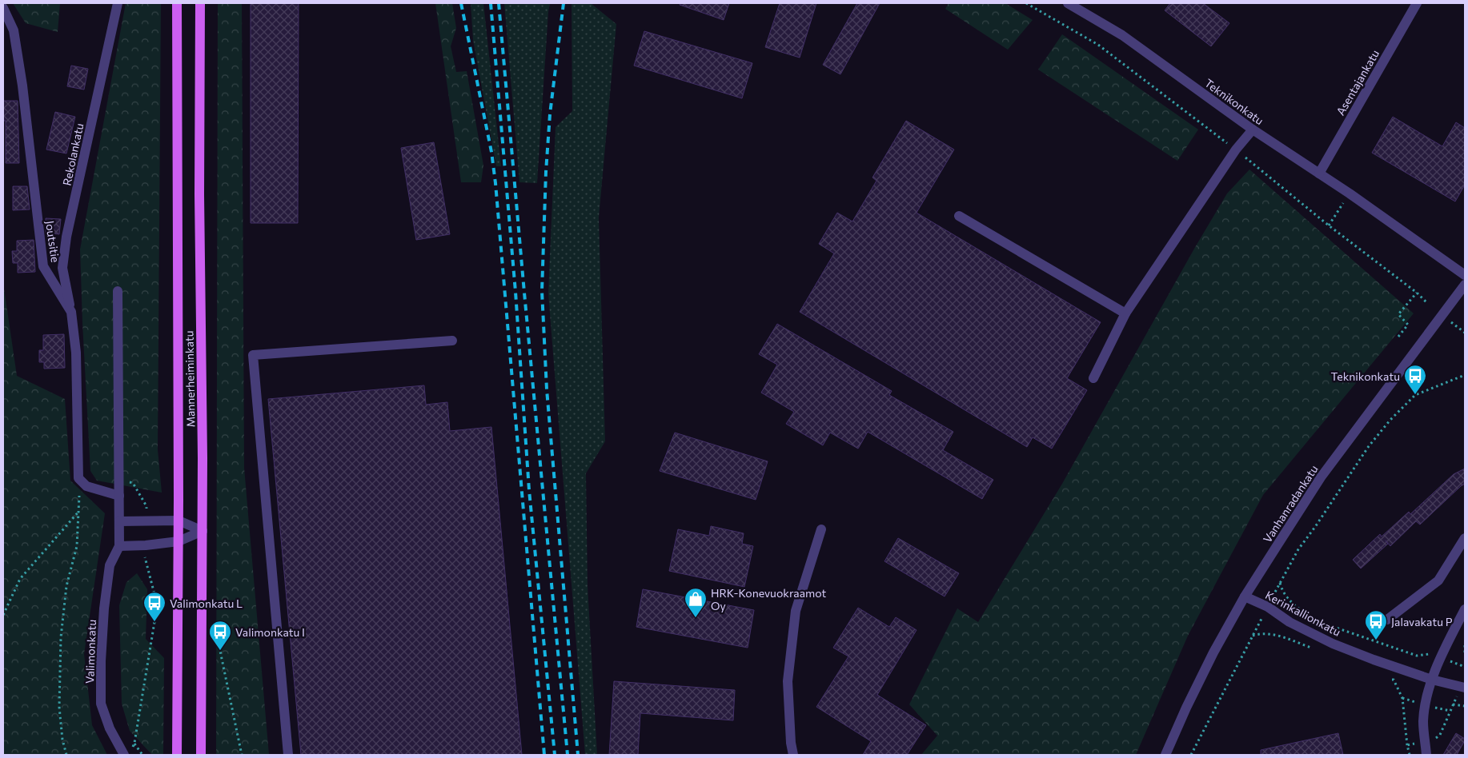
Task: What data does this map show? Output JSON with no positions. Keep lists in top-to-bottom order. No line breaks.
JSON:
{"streets":{"main road":["Mannerheiminkatu"],"street":["Asentajankatu","Teknikonkatu","Rekolankatu","Joutsitie","Vanhanradankatu","Kerinkallionkatu","Valimonkatu"]},"crossings":[["Asentajankatu","Teknikonkatu"],["Rekolankatu","Joutsitie"],["Vanhanradankatu","Kerinkallionkatu"]],"places":{"bus stop":["Teknikonkatu","Valimonkatu L","Jalavakatu P","Valimonkatu I"],"shop":["HRK-Konevuokraamot Oy"]}}
